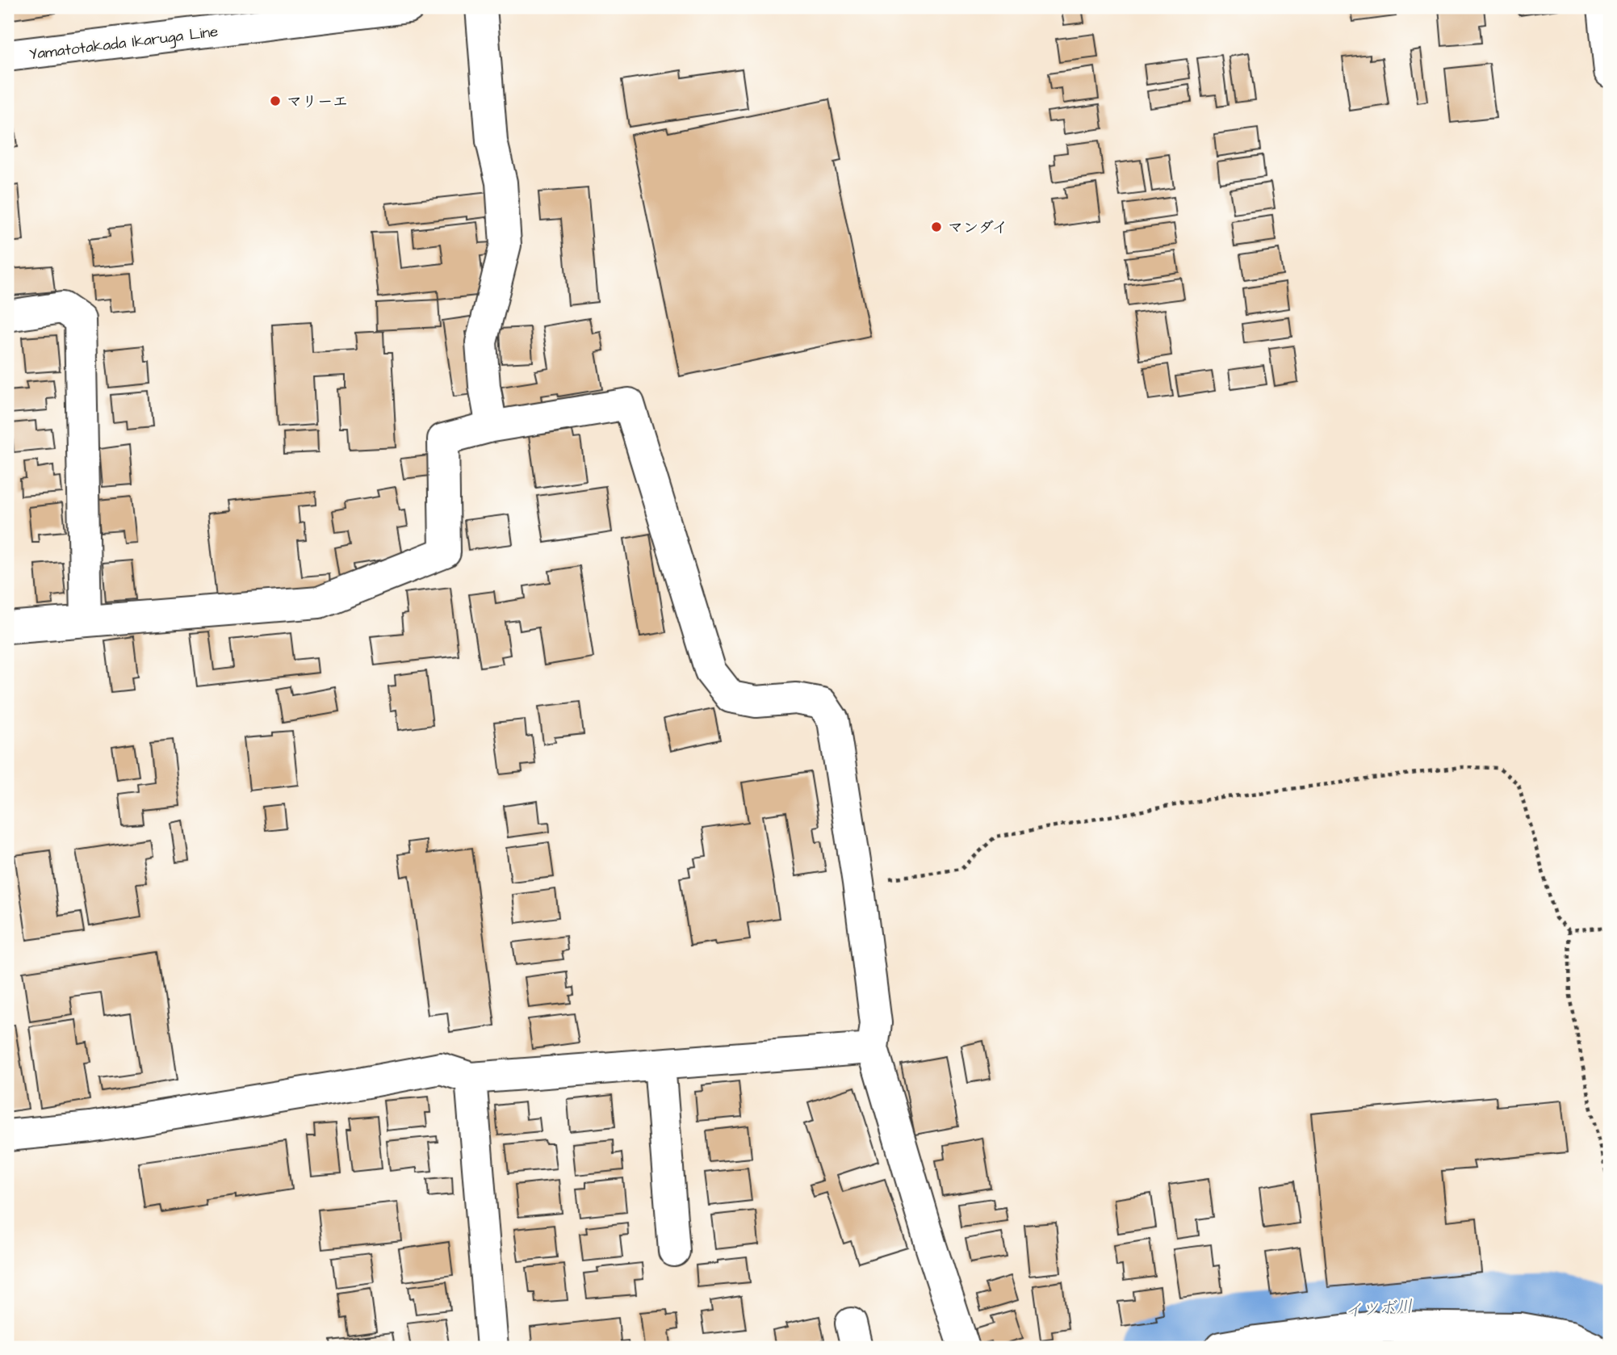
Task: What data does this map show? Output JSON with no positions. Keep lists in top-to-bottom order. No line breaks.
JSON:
{"streets":{"street":["Yamatotakada Ikaruga Line"]},"water":["イツボ川"],"places":["マリーエ","マンダイ"]}
